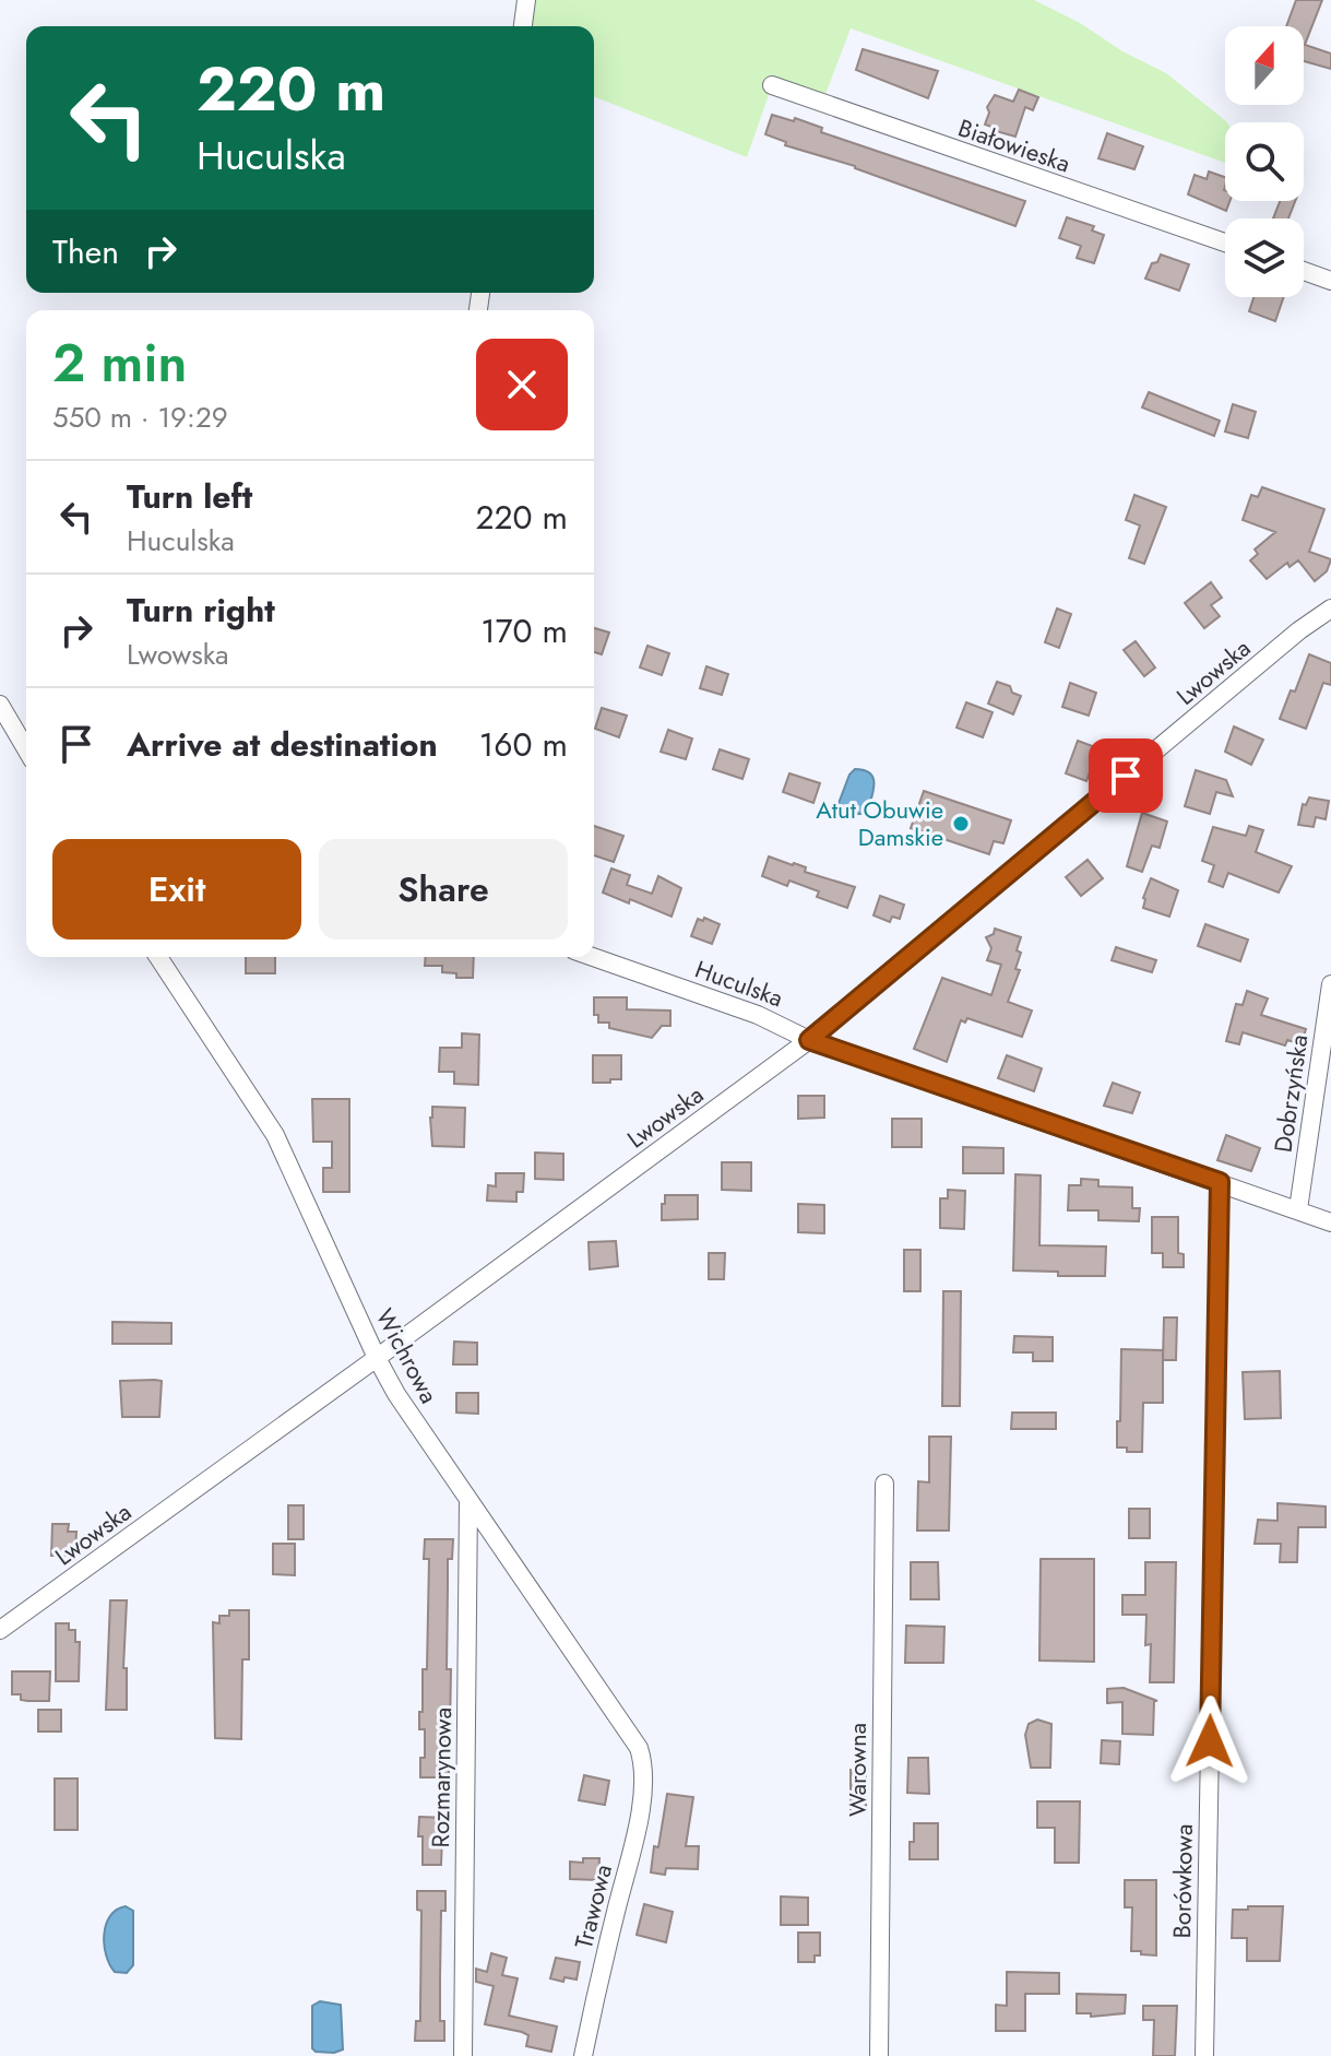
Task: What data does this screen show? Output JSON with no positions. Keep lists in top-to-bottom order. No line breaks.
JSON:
{"streets":{"street":["Białowieska","Lwowska","Huculska","Dobrzyńska","Wichrowa","Warowna","Rozmarynowa","Borówkowa","Trawowa"]},"crossings":[["Lwowska","Huculska"],["Lwowska","Wichrowa"],["Huculska","Dobrzyńska"],["Huculska","Borówkowa"],["Wichrowa","Rozmarynowa"],["Wichrowa","Trawowa"]],"places":["Atut Obuwie Damskie"],"north":"top","page":{"turn":["220 m","Huculska"],"then":"Then","heading":["2 min","550 m · 19:29"],"list":[{"name":"Turn left","note":"Huculska","value":"220 m"},{"name":"Turn right","note":"Lwowska","value":"170 m"},{"name":"Arrive at destination","value":"160 m"}],"buttons":["Exit","Share"]}}
